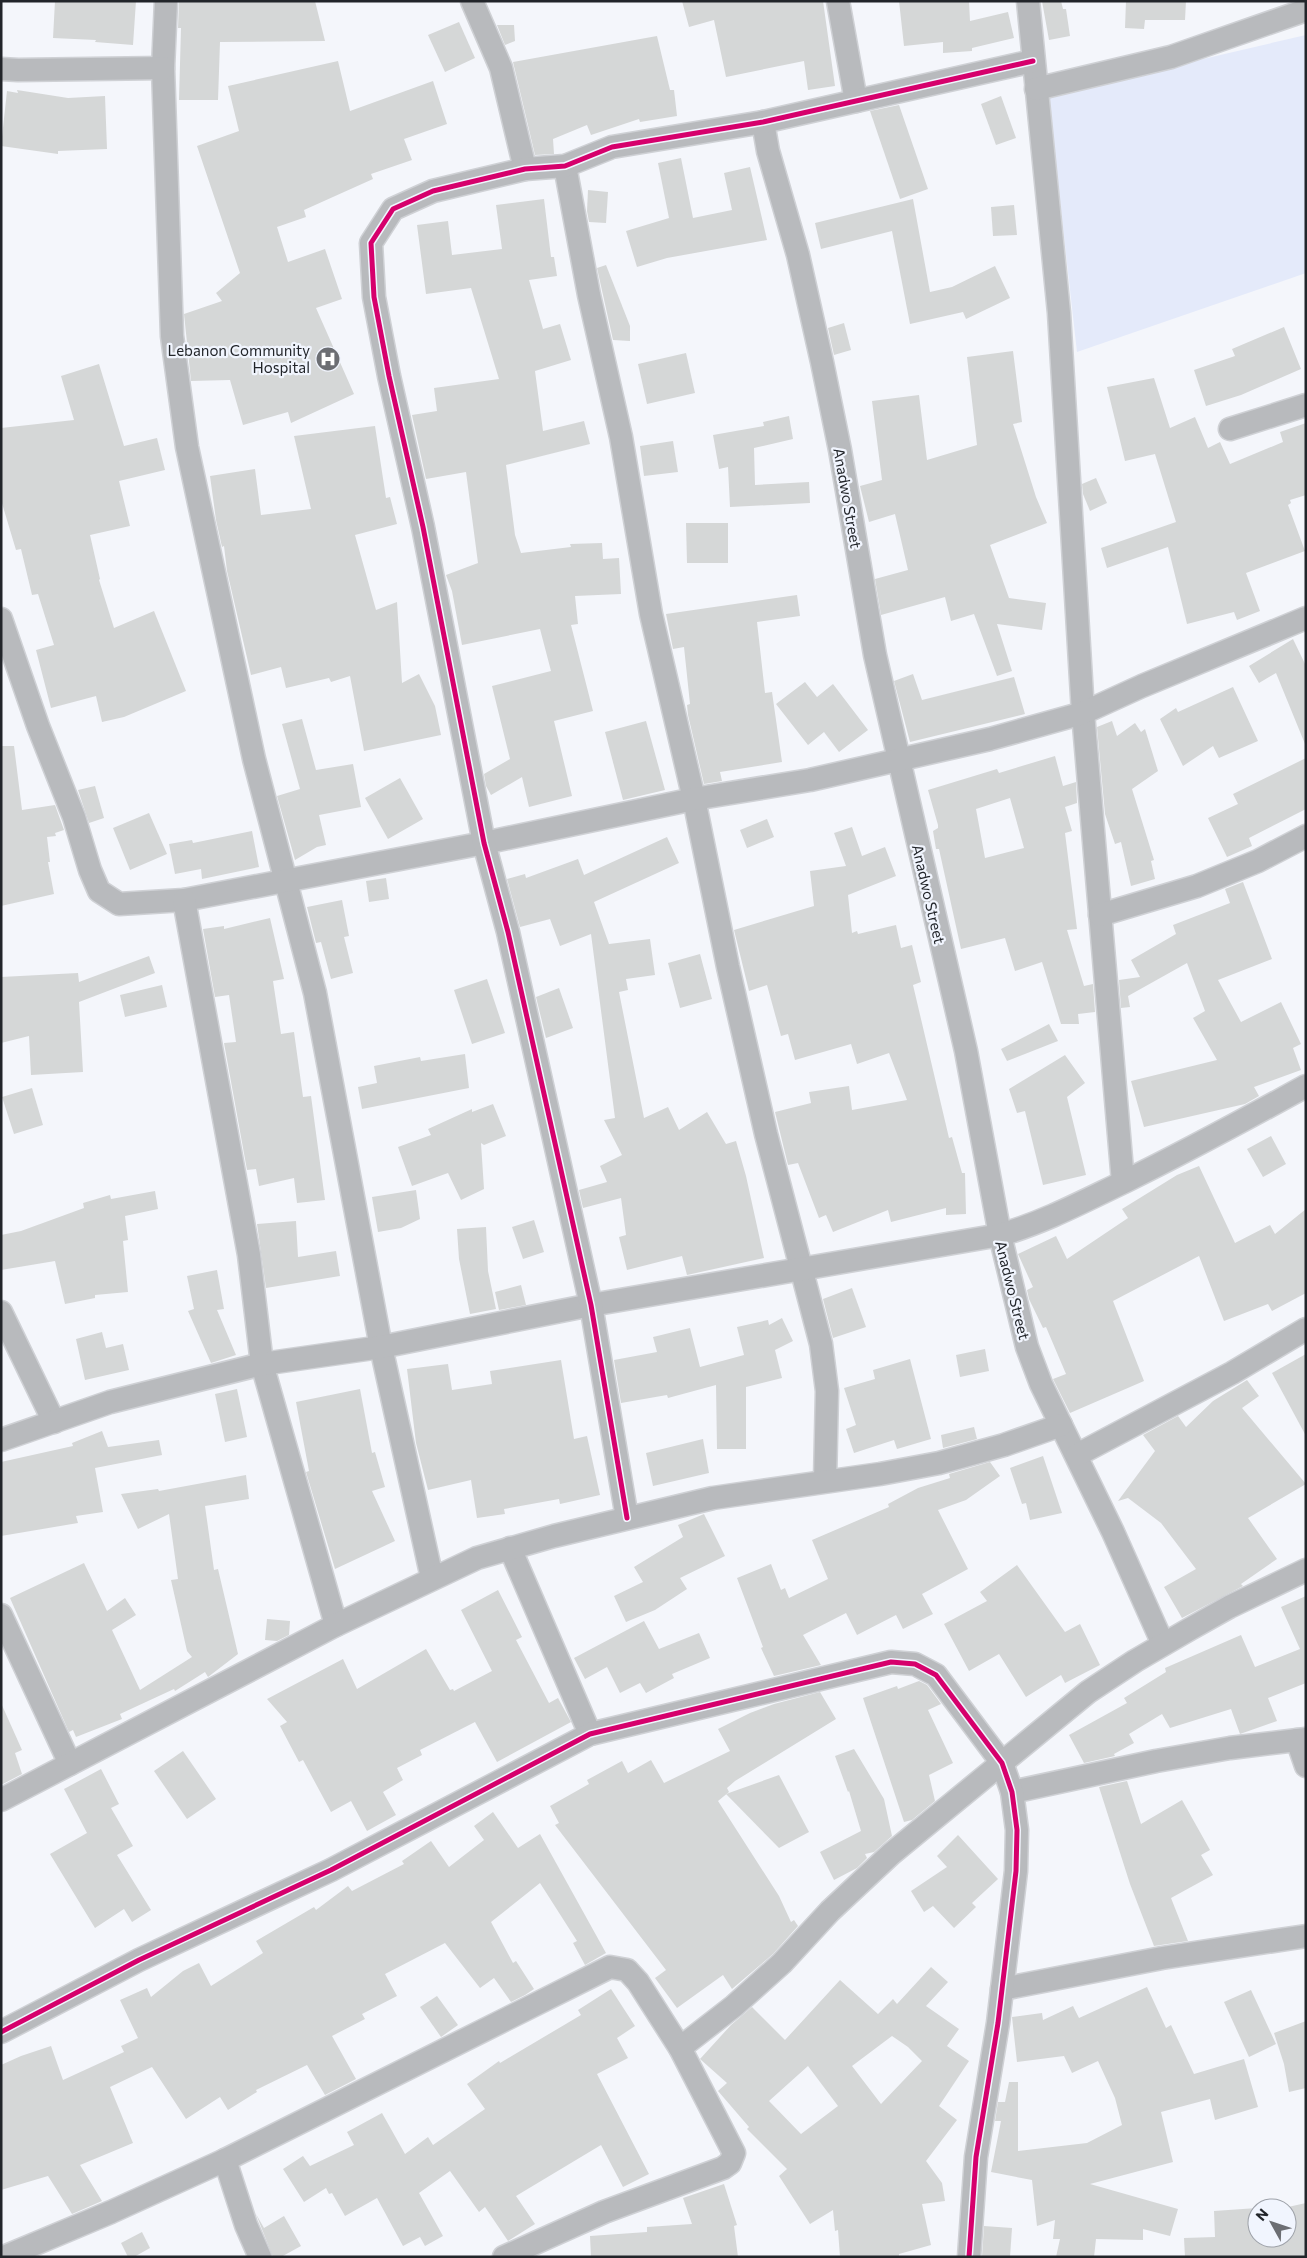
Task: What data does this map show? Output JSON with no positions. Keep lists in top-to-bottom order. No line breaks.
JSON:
{"streets":{"street":["Anadwo Street"]},"places":{"hospital":["Lebanon Community Hospital"]},"north":"top left"}
